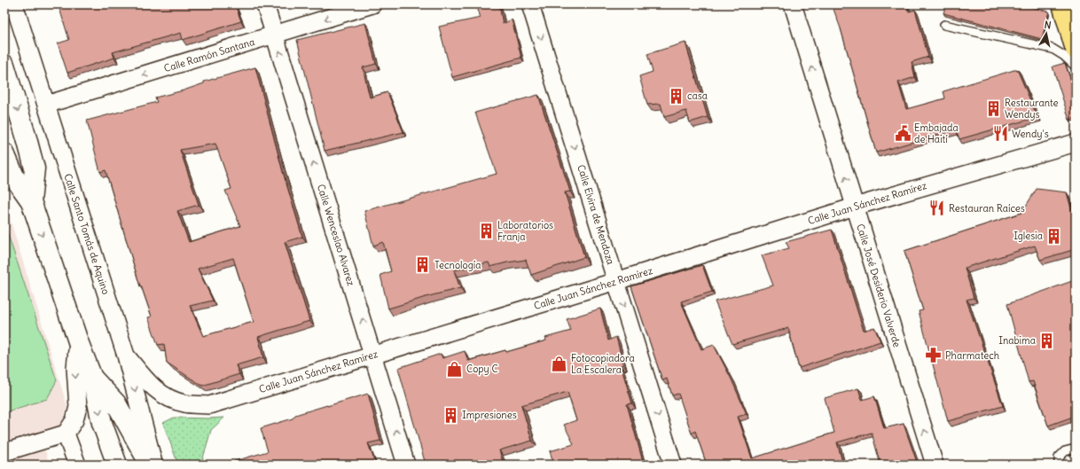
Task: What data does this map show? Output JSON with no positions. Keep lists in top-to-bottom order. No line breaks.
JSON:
{"streets":{"street":["Calle Ramón Santana","Calle Juan Sánchez Ramírez","Calle Elvira de Mendoza","Calle Santo Tomás de Aquino","Calle Wenceslao Alvarez","Calle José Desiderio Valverde"]},"crossings":[["Calle Ramón Santana","Calle Santo Tomás de Aquino"],["Calle Ramón Santana","Calle Wenceslao Alvarez"],["Calle Juan Sánchez Ramírez","Calle Elvira de Mendoza"],["Calle Juan Sánchez Ramírez","Calle Santo Tomás de Aquino"],["Calle Juan Sánchez Ramírez","Calle Wenceslao Alvarez"],["Calle Juan Sánchez Ramírez","Calle José Desiderio Valverde"]],"one_way":["Calle Ramón Santana","Calle Elvira de Mendoza","Calle Wenceslao Alvarez","Calle José Desiderio Valverde"],"places":{"building":["casa","Restaurante Wendys","Laboratorios Franja","Iglesia","Tecnología","Inabima","Impresiones"],"public building":["Embajada de Haití"],"restaurant":["Wendy's","Restauran Raíces"],"pharmacy":["Pharmatech"],"shop":["Fotocopiadora La Escalera","Copy C"]},"north":"top"}
